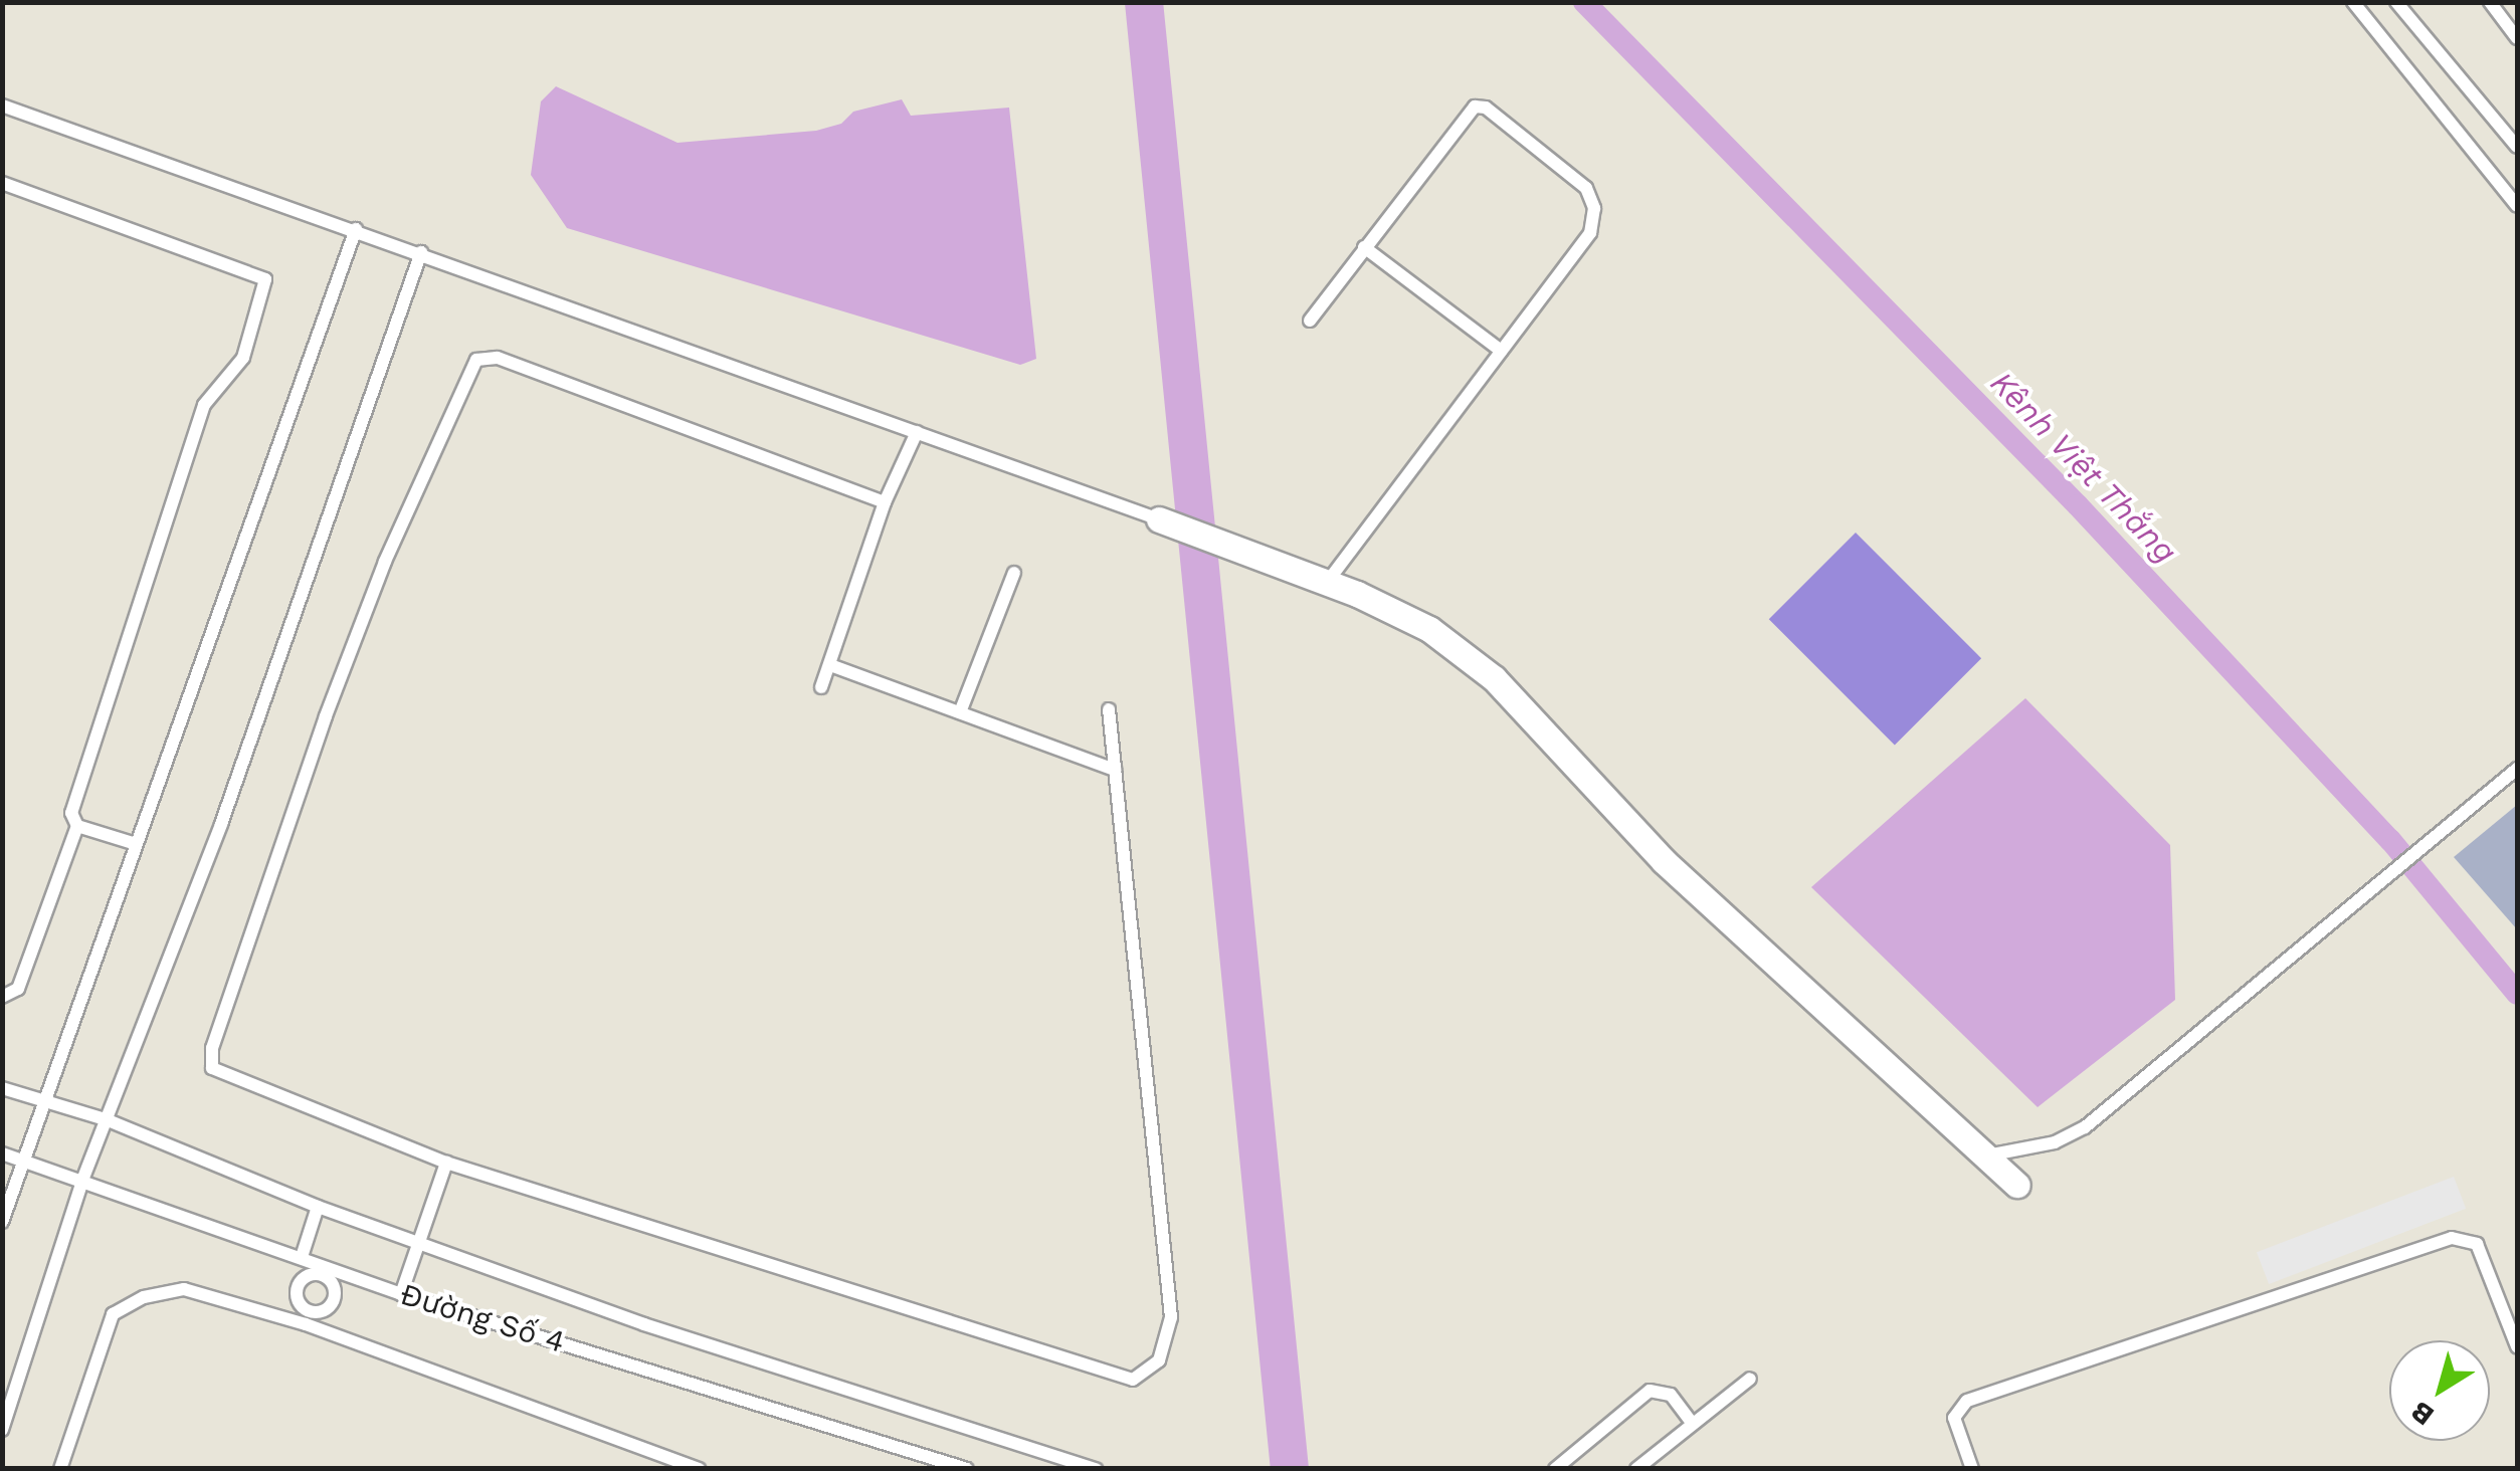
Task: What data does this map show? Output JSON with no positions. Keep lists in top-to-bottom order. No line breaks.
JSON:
{"streets":{"lane":["Đường Số 4"]},"water":["Kênh Việt Thắng"],"north":"bottom left"}
